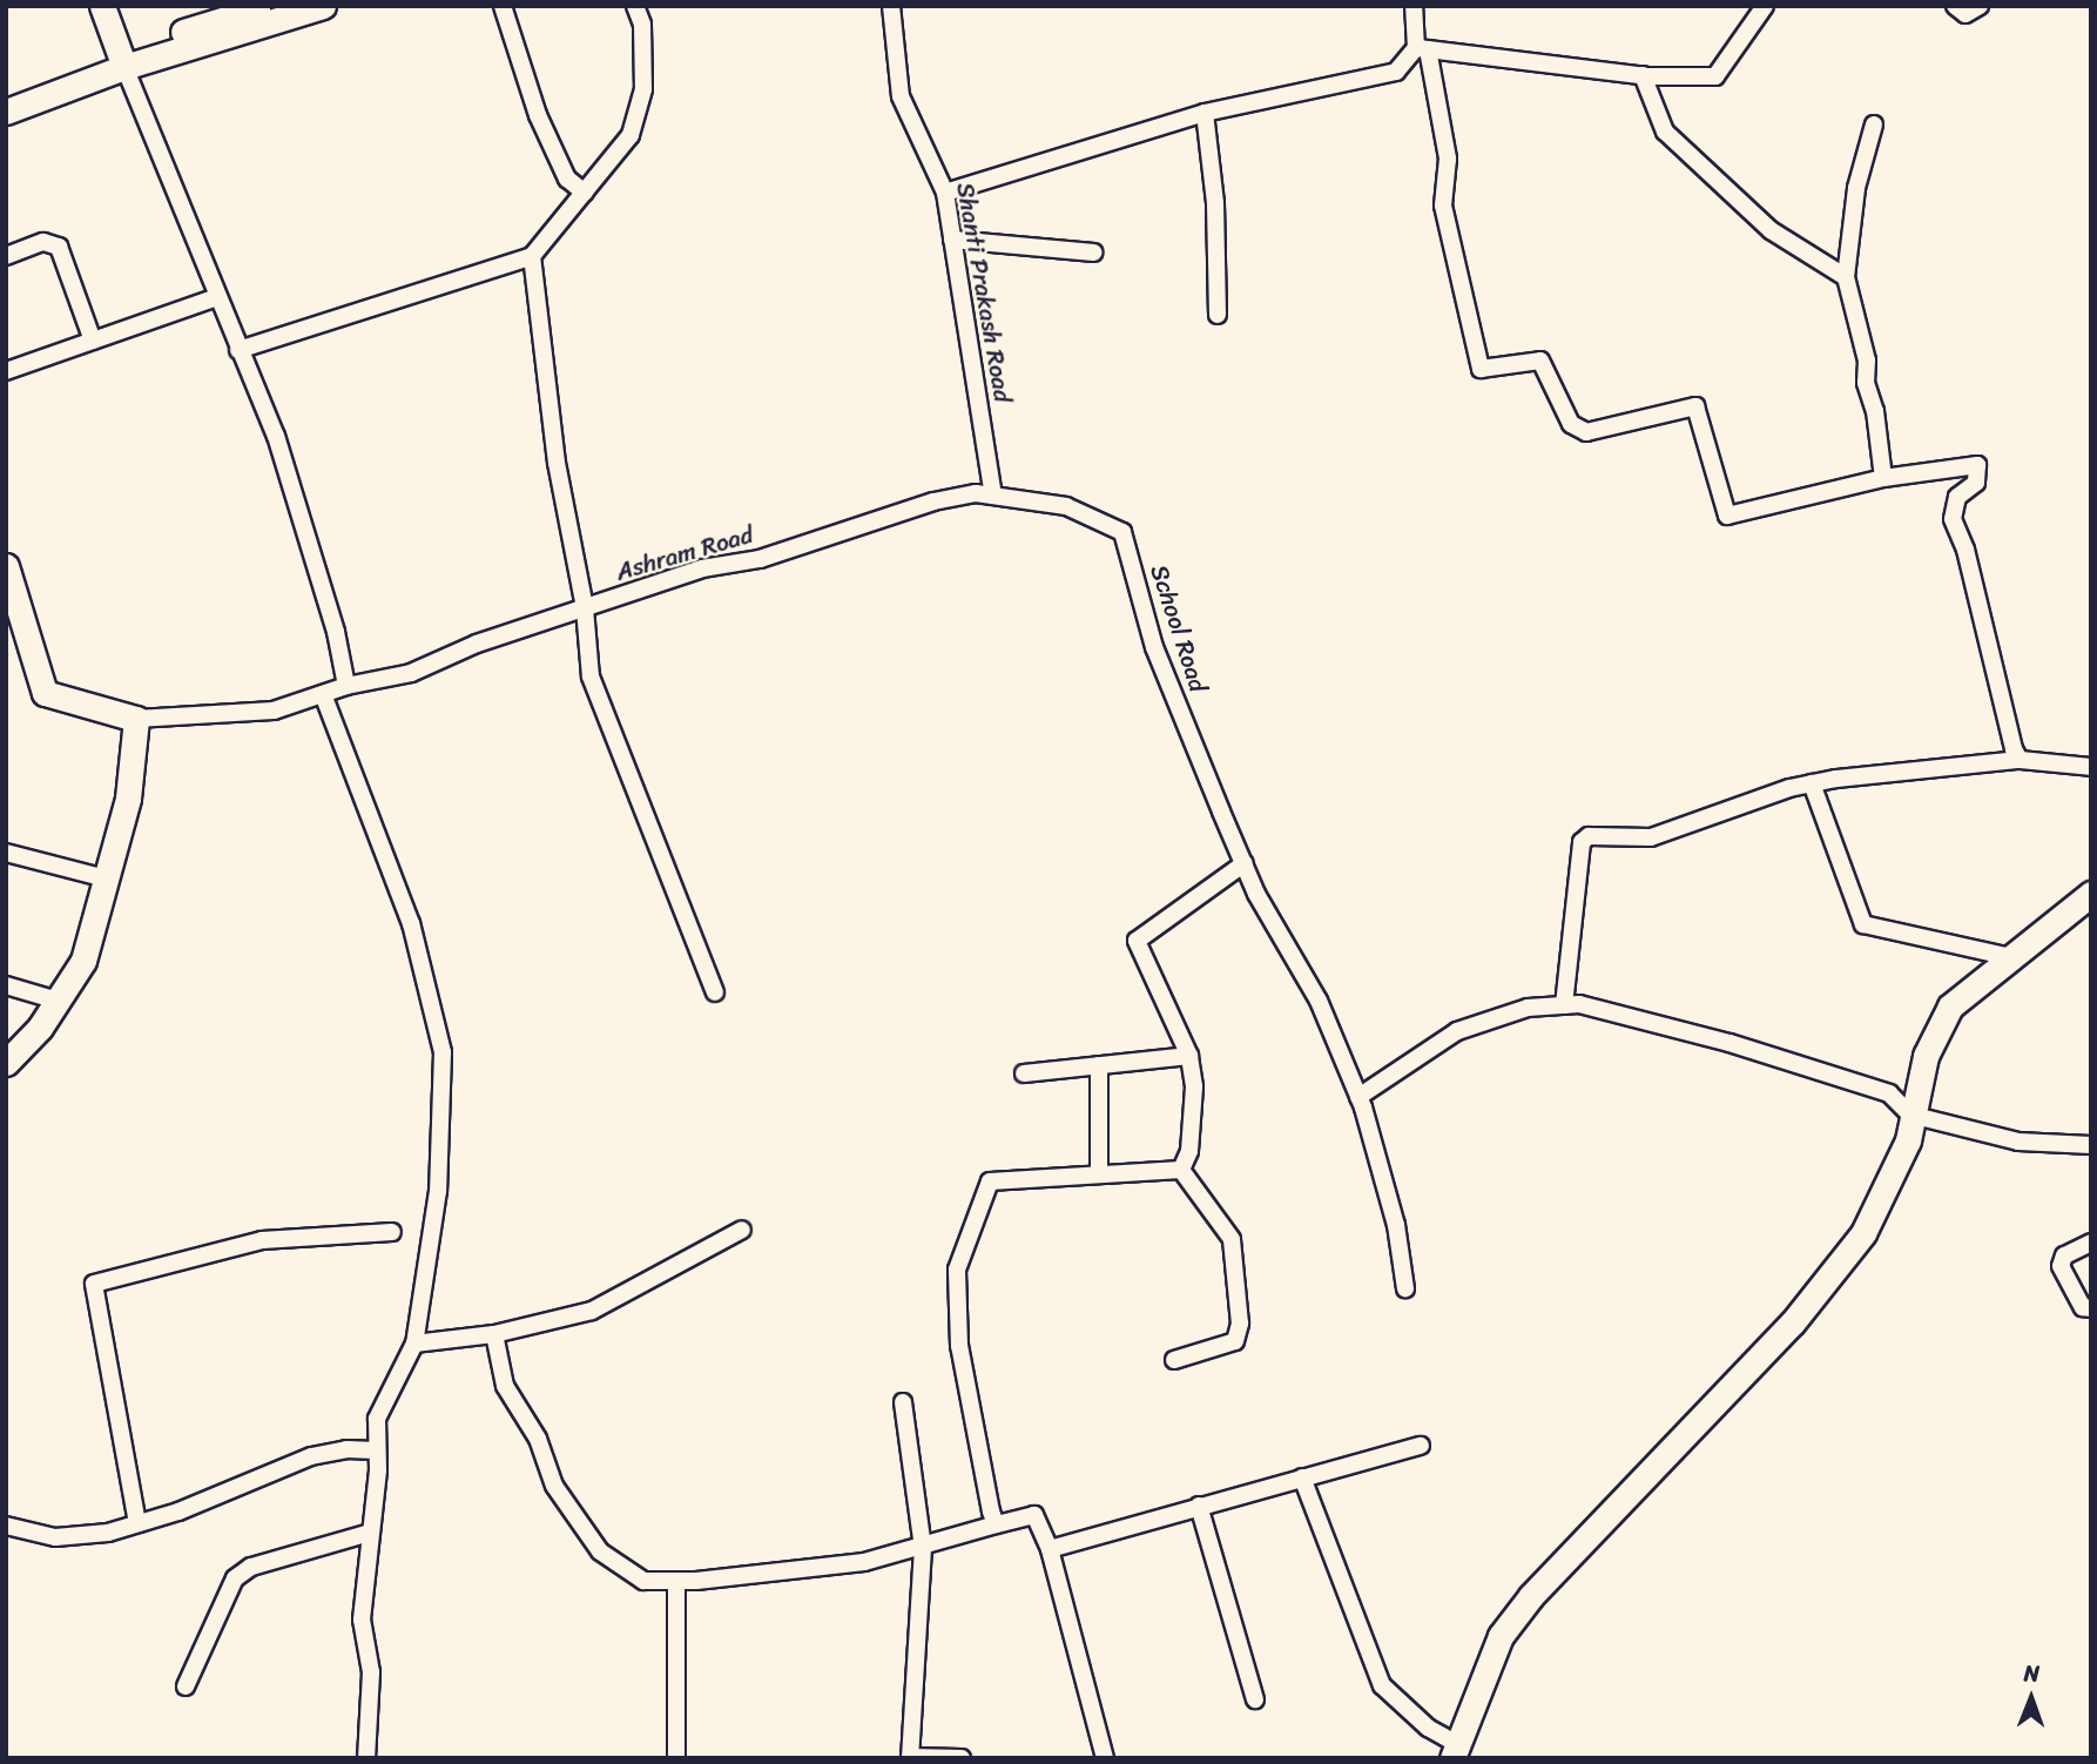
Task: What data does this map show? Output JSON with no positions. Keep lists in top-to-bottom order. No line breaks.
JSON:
{"streets":{"street":["Shanti Prakash Road","Ashram Road","School Road"]},"crossings":[["Shanti Prakash Road","Ashram Road"],["Shanti Prakash Road","School Road"],["Ashram Road","School Road"]],"north":"top"}
